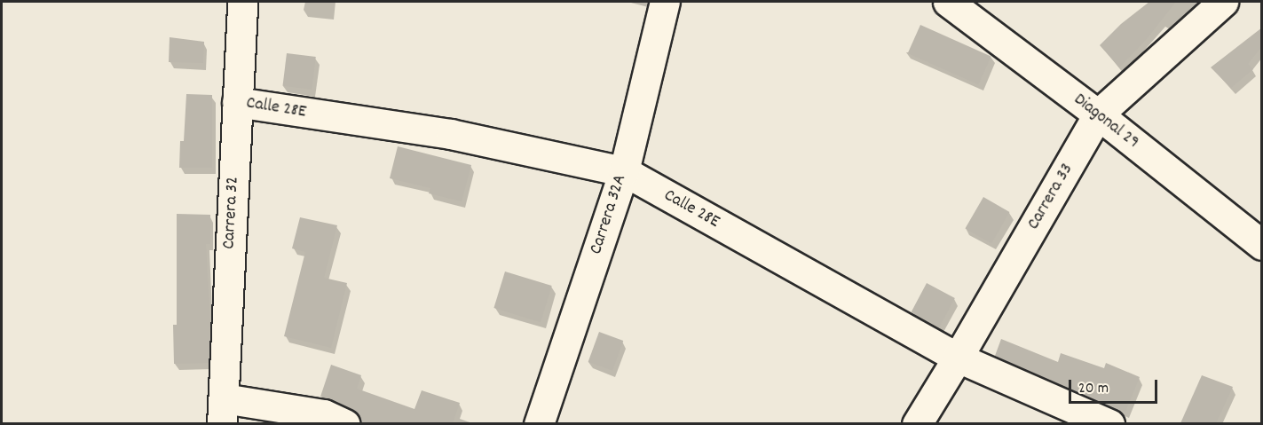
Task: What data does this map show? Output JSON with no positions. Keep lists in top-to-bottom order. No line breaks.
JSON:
{"streets":{"street":["Calle 28E","Diagonal 29","Carrera 33","Carrera 32","Carrera 32A"]},"crossings":[["Calle 28E","Carrera 33"],["Calle 28E","Carrera 32"],["Calle 28E","Carrera 32A"],["Diagonal 29","Carrera 33"]],"scale_bar":"20 m"}
